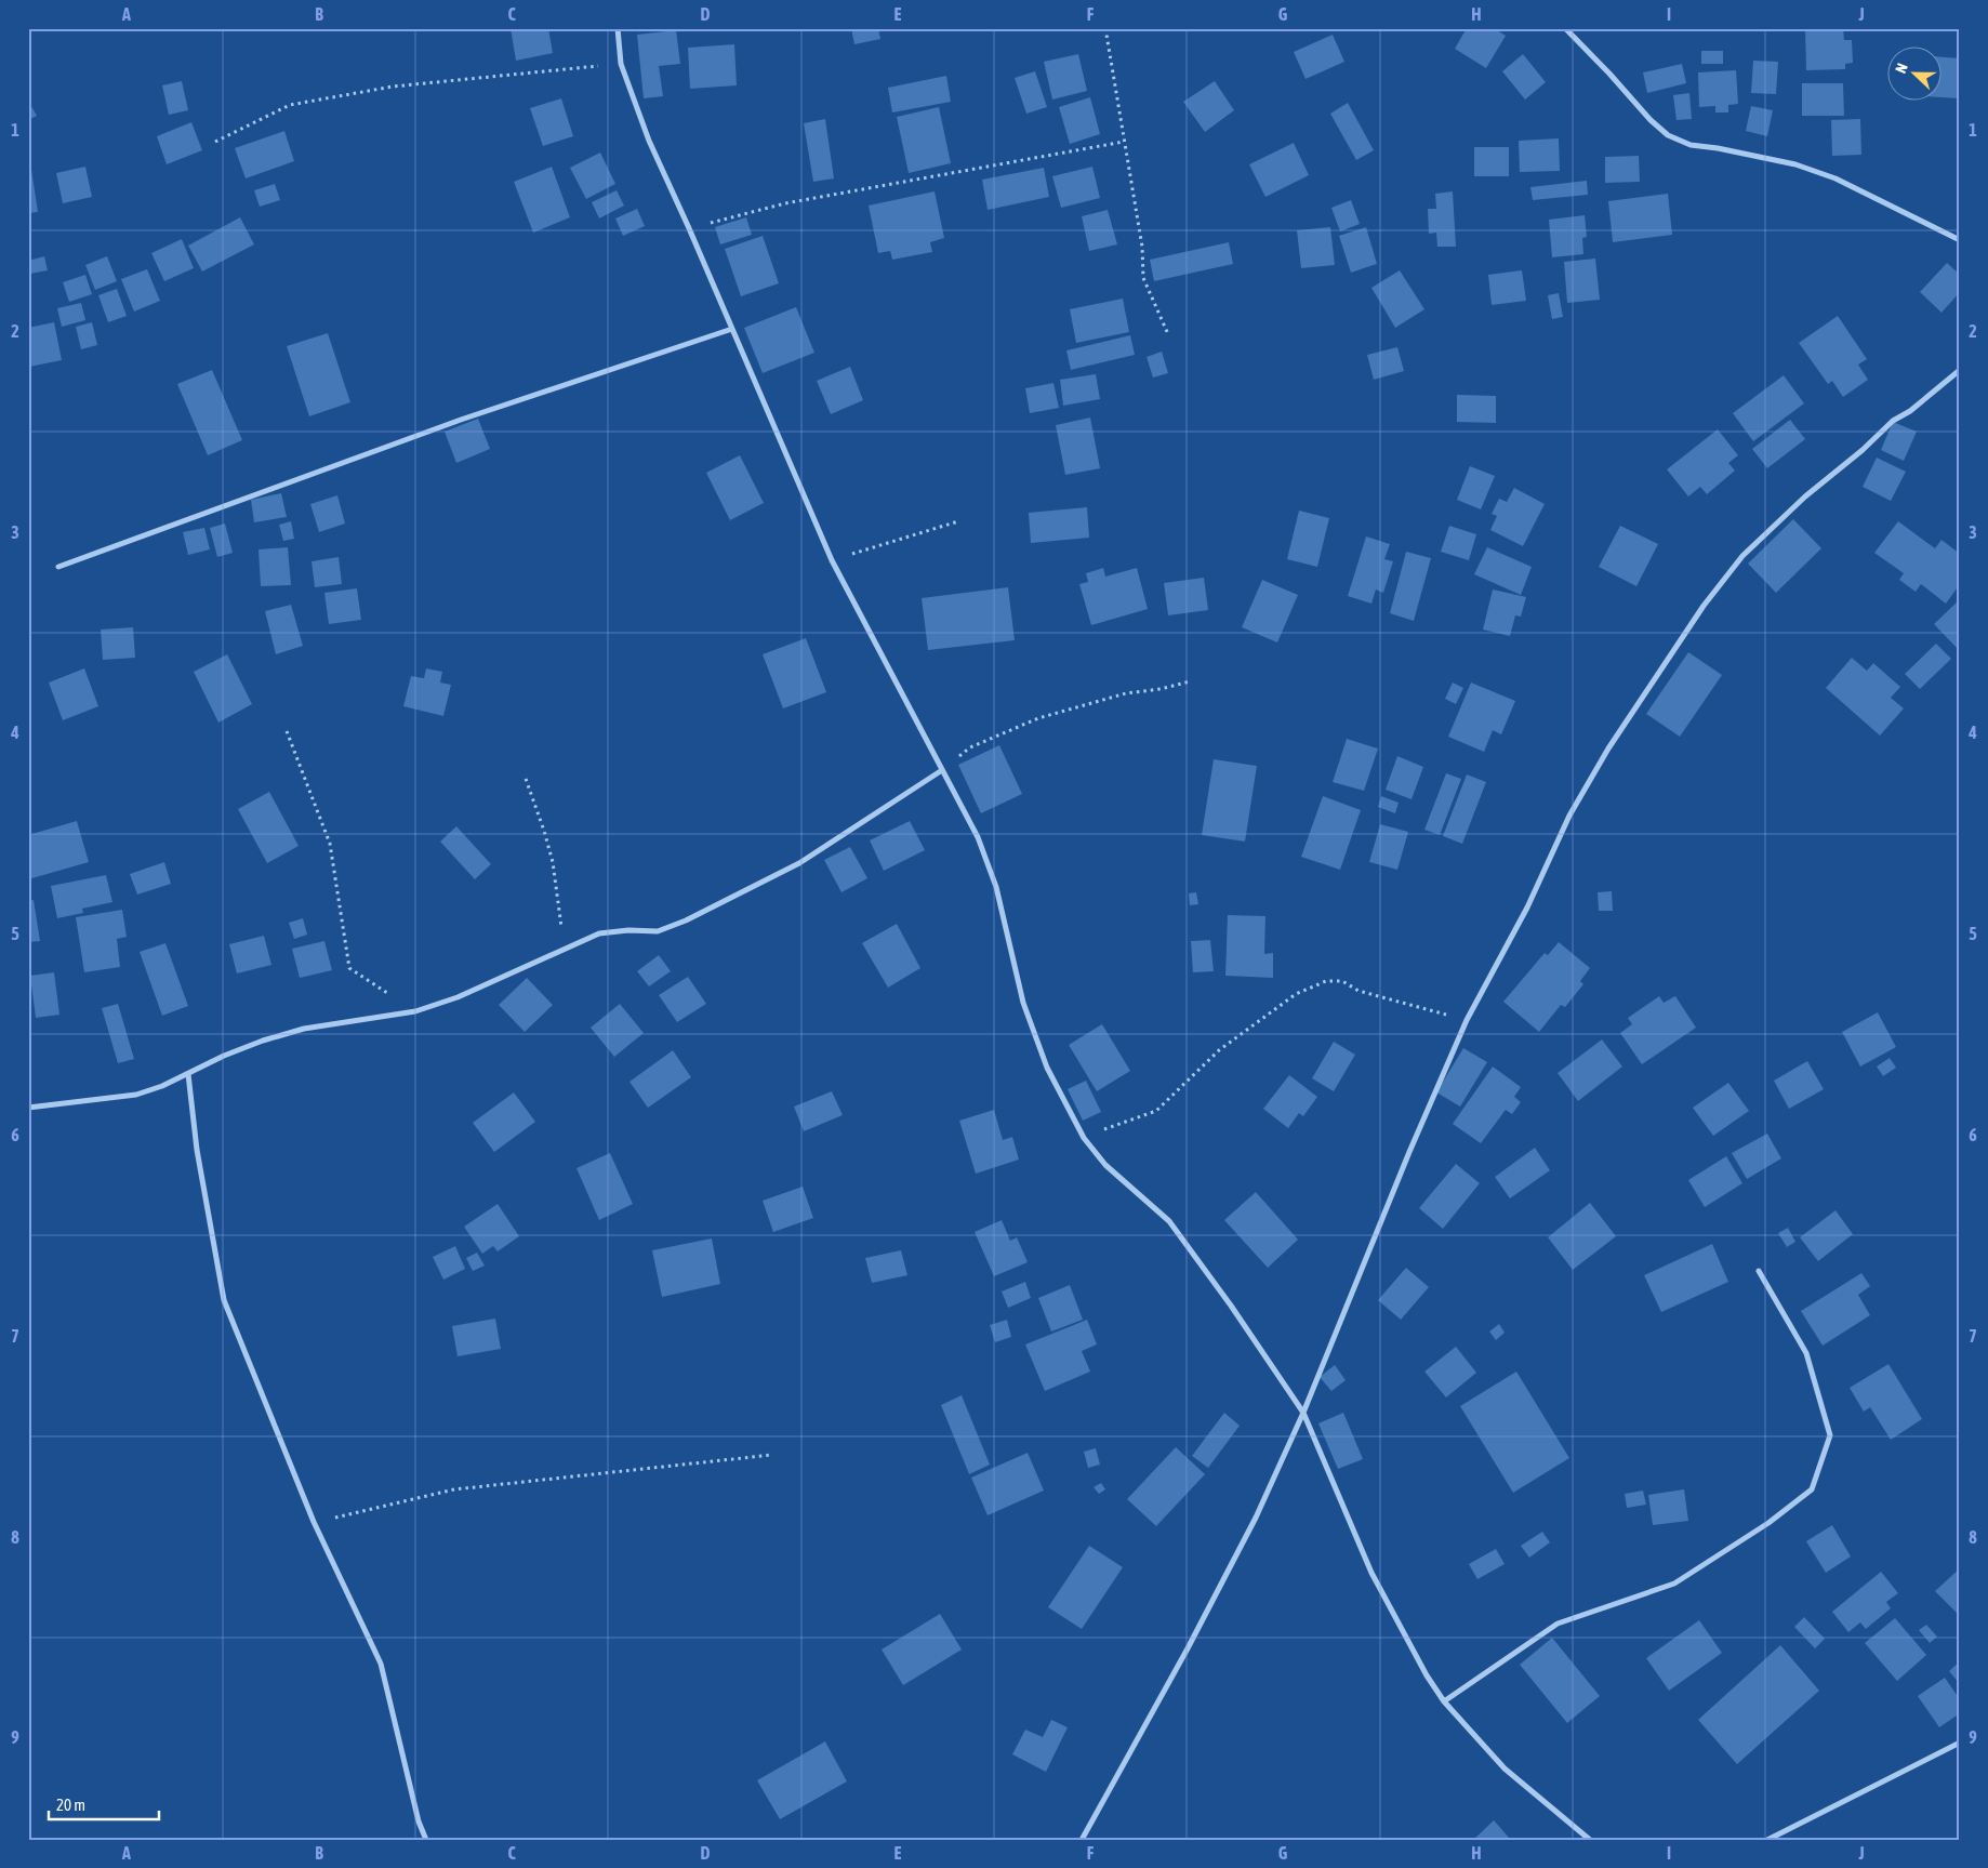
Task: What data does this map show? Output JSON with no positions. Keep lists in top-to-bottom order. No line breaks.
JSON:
{"scale_bar":"20 m","north":"left","grid":{"columns":["A","B","C","D","E","F","G","H","I","J"],"rows":["1","2","3","4","5","6","7","8","9"]}}
